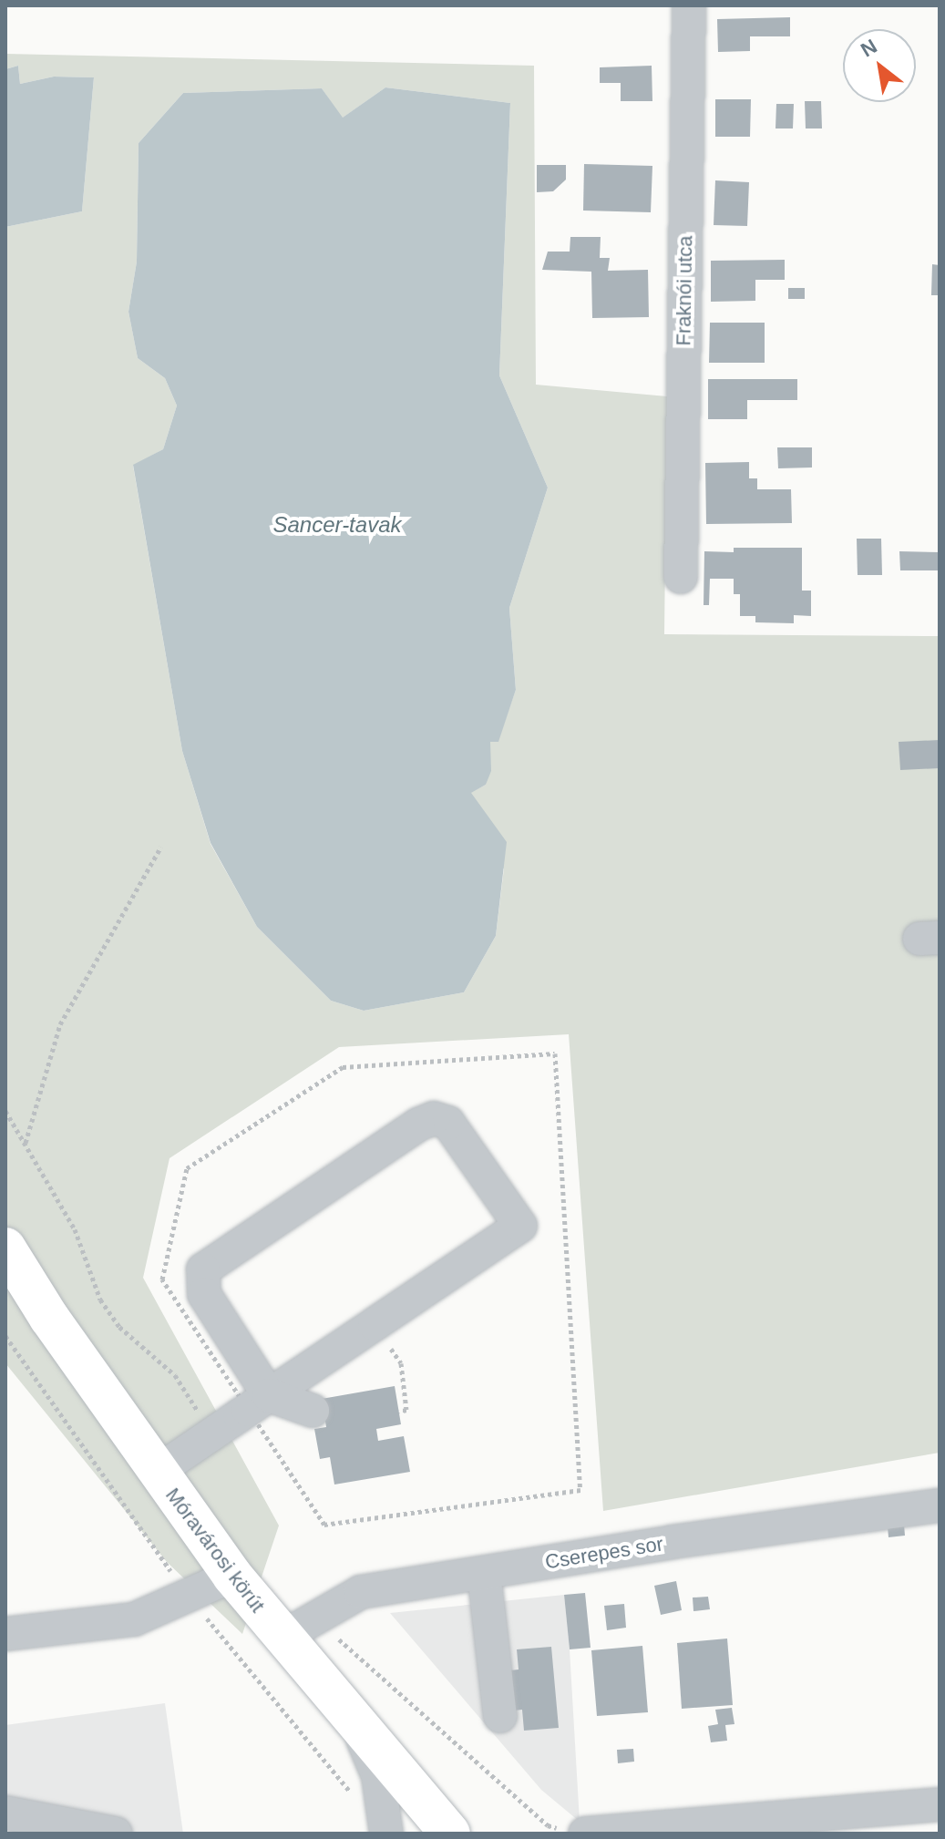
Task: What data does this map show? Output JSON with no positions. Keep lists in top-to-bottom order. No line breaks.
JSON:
{"streets":{"main road":["Móravárosi körút"],"street":["Fraknói utca","Cserepes sor"]},"crossings":[["Móravárosi körút","Cserepes sor"]],"water":["Sancer-tavak"],"north":"top left"}
